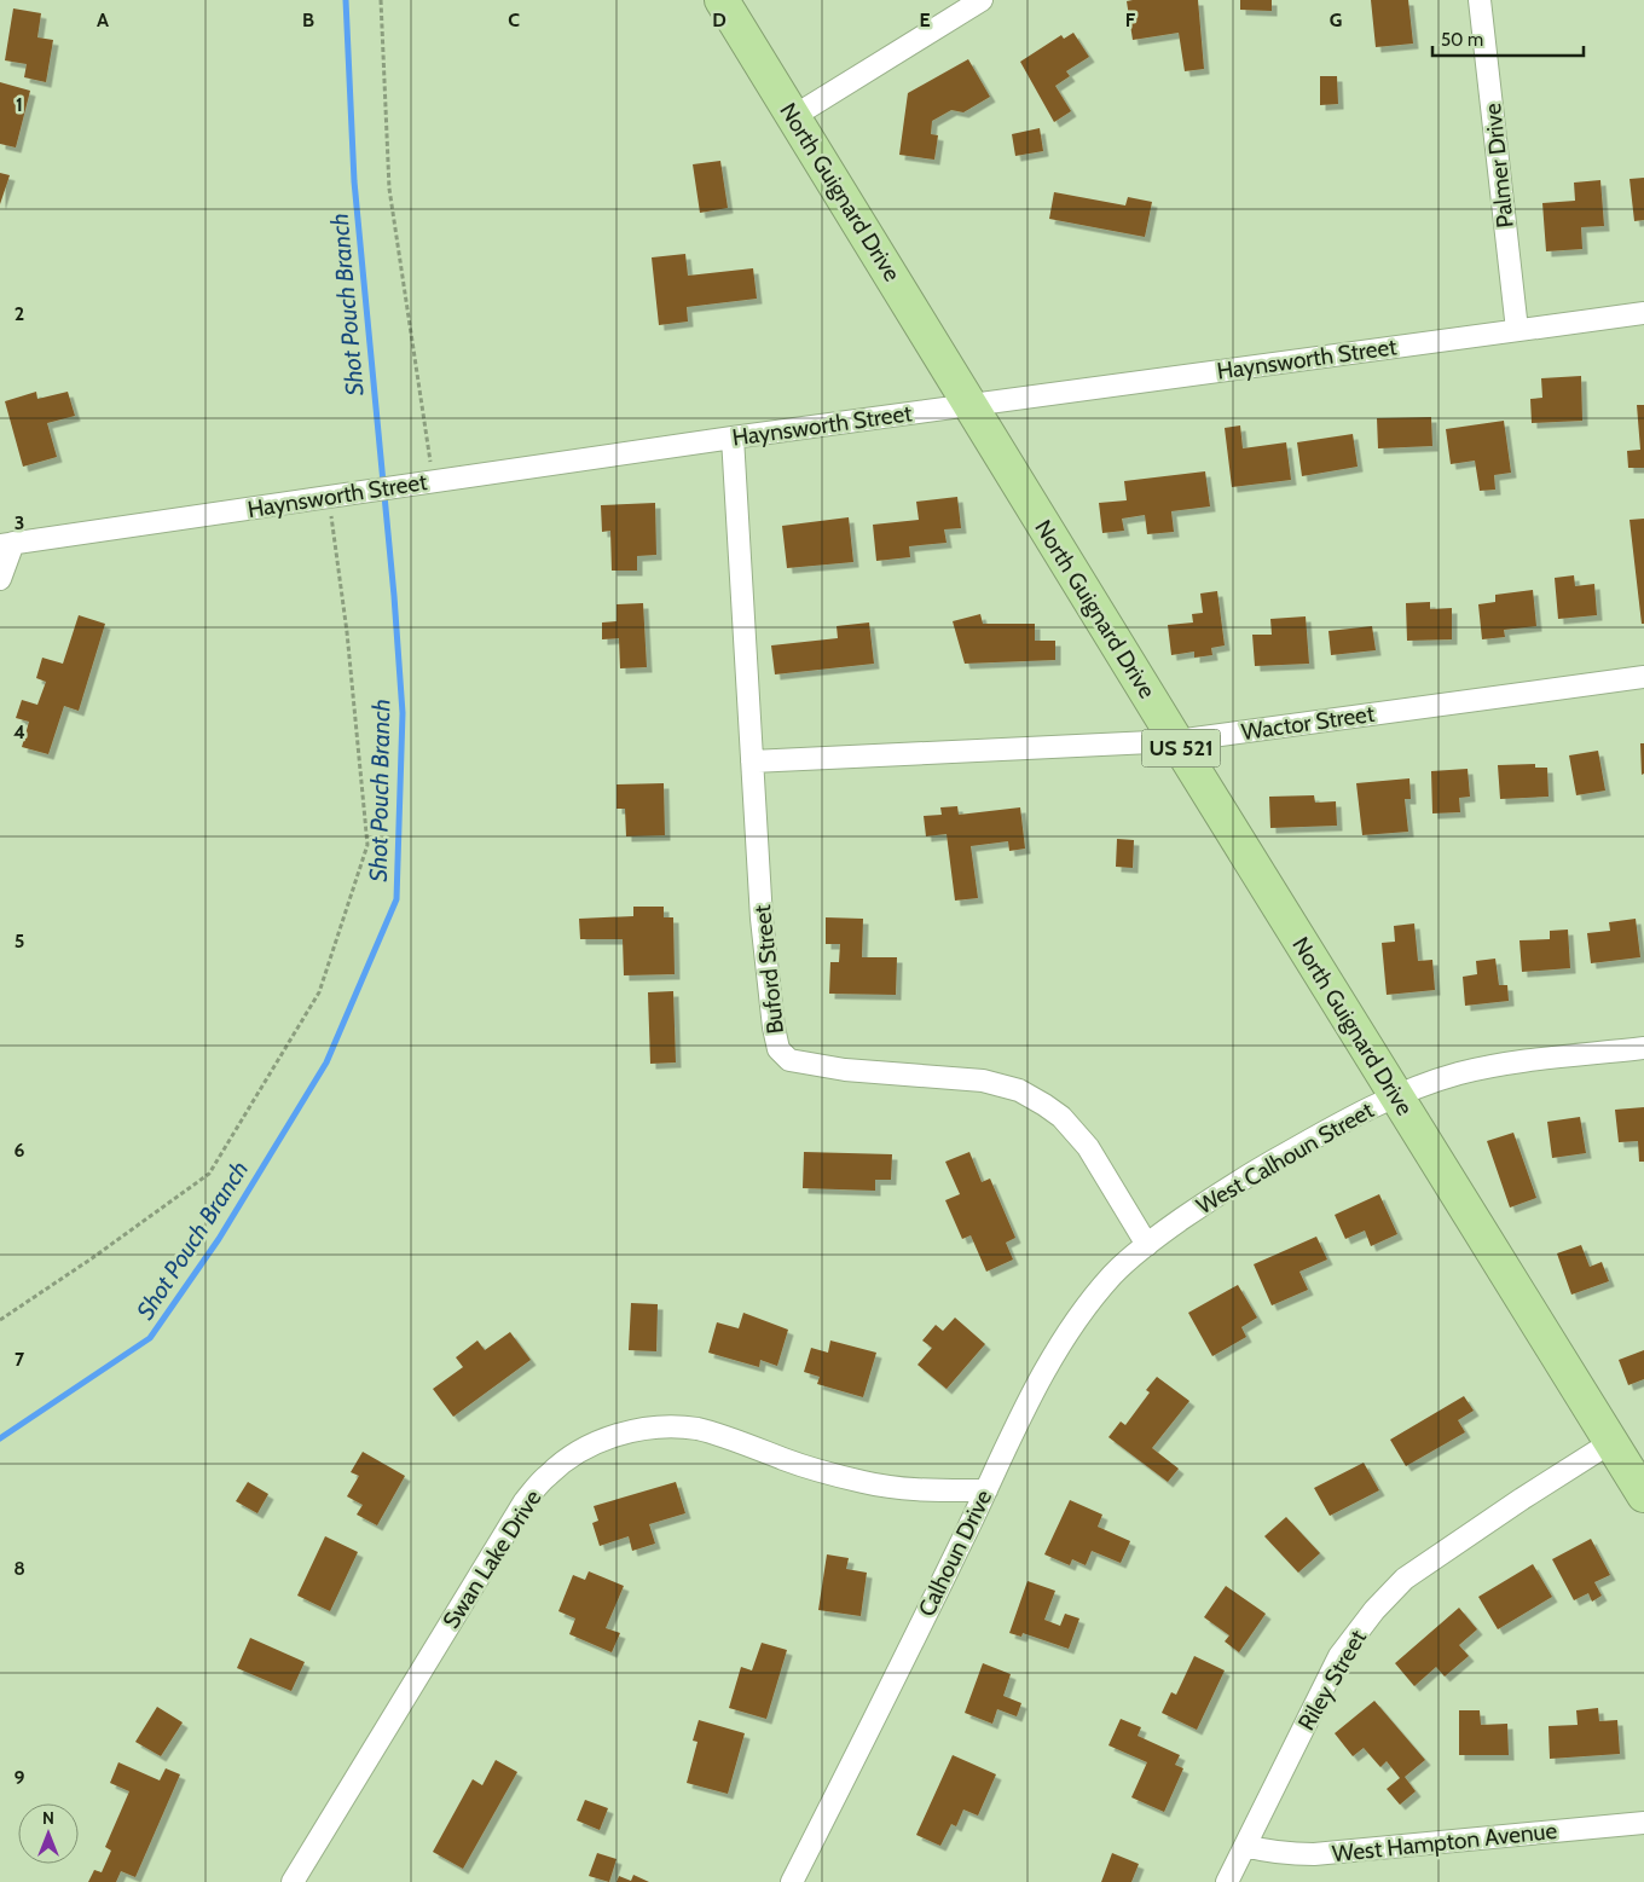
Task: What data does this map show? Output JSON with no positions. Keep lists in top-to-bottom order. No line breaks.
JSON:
{"streets":{"highway":["North Guignard Drive","US 521"],"street":["Palmer Drive","Haynsworth Street","Wactor Street","Buford Street","West Calhoun Street","Calhoun Drive","Swan Lake Drive","Riley Street","West Hampton Avenue"]},"crossings":[["Palmer Drive","Haynsworth Street"],["North Guignard Drive","Haynsworth Street"],["North Guignard Drive","Wactor Street"],["North Guignard Drive","West Calhoun Street"],["North Guignard Drive","Riley Street"],["Haynsworth Street","Buford Street"],["Wactor Street","Buford Street"],["Buford Street","West Calhoun Street"],["Buford Street","Calhoun Drive"],["West Calhoun Street","Calhoun Drive"],["Calhoun Drive","Swan Lake Drive"],["Riley Street","West Hampton Avenue"]],"water":["Shot Pouch Branch"],"scale_bar":"50 m","north":"top","grid":{"columns":["A","B","C","D","E","F","G"],"rows":["1","2","3","4","5","6","7","8","9"]}}
